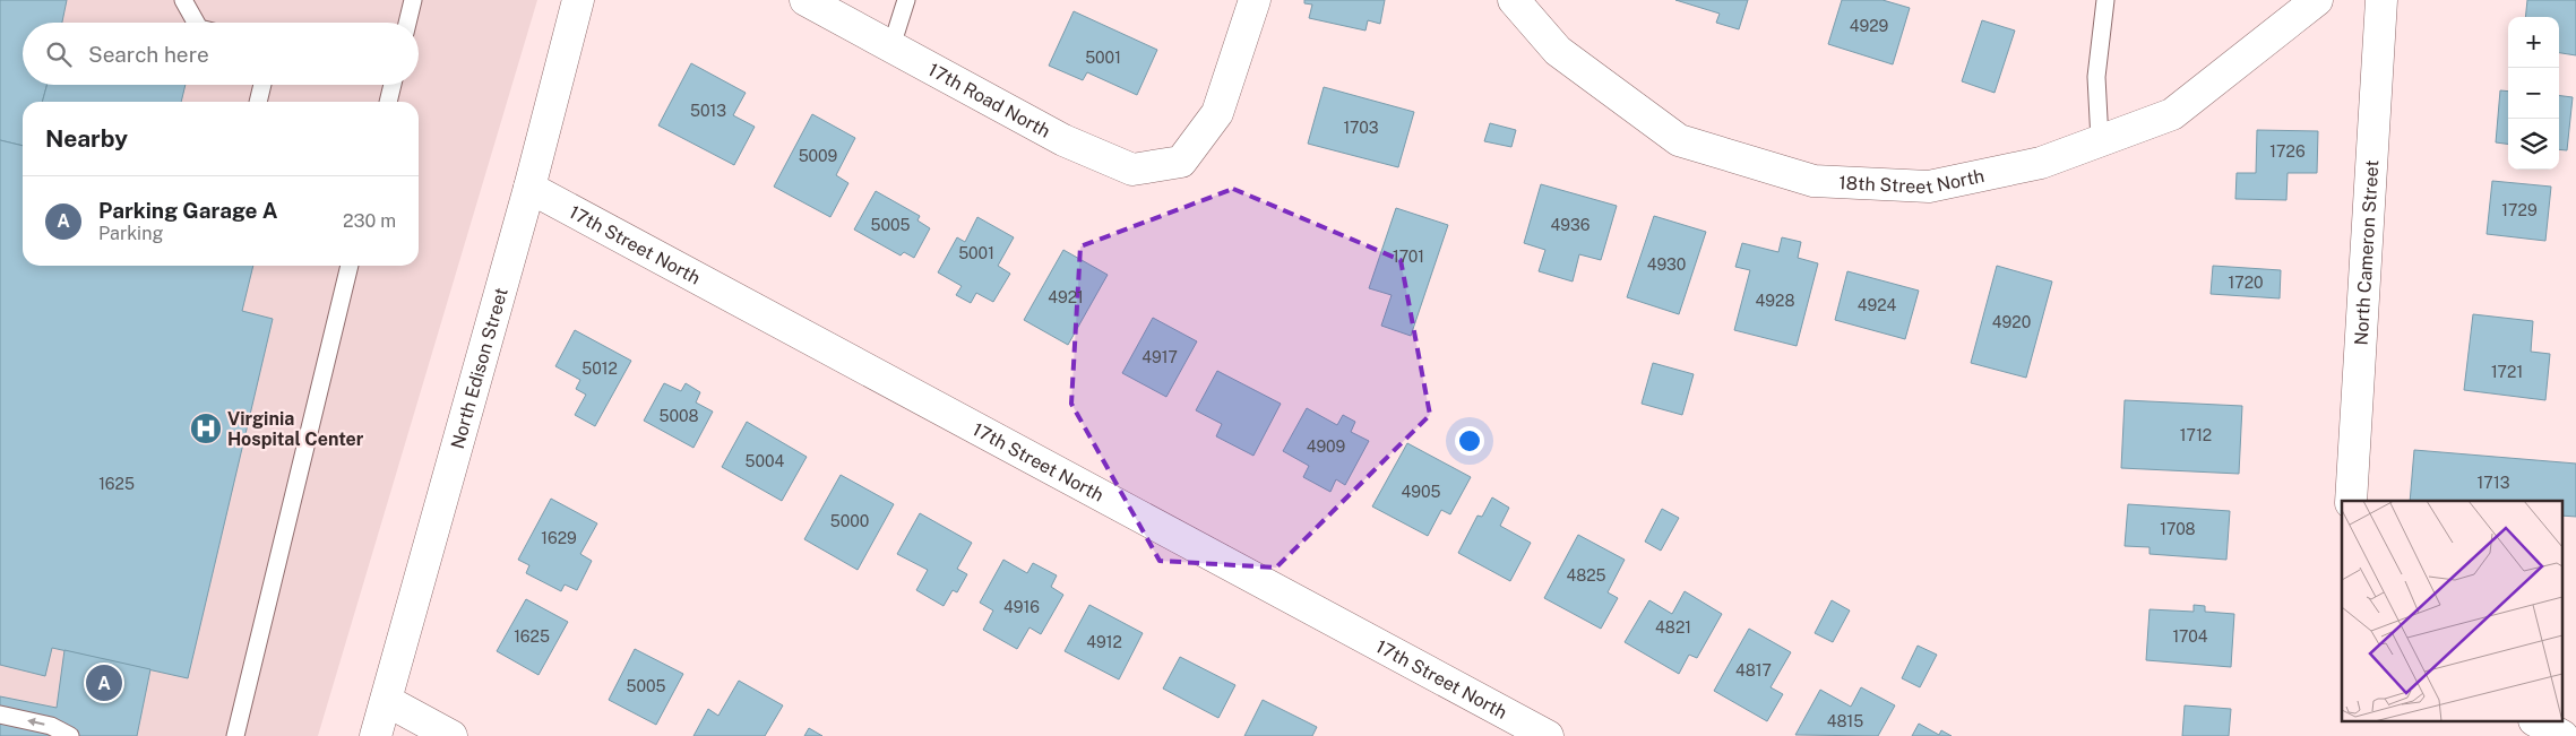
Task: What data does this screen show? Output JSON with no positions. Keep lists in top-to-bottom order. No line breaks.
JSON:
{"streets":{"street":["17th Road North","18th Street North","17th Street North","North Cameron Street","North Edison Street"]},"crossings":[["17th Street North","North Edison Street"]],"places":{"hospital":["Virginia Hospital Center"]},"house_numbers":["4929","5001","5013","1703","1726","5009","1729","5005","4936","5001","1701","4930","1720","4921","4928","4924","4920","4917","5012","1721","5008","1712","4909","5004","1713","1625","4905","5000","1708","1629","4825","4916","4821","1625","1704","4912","4817","5005","4815"],"page":{"map_buttons":["+","−"],"search":"Search here","heading":"Nearby","list":[{"mark":"A","name":"Parking Garage A","note":"Parking","value":"230 m"}],"pins":"A"}}
